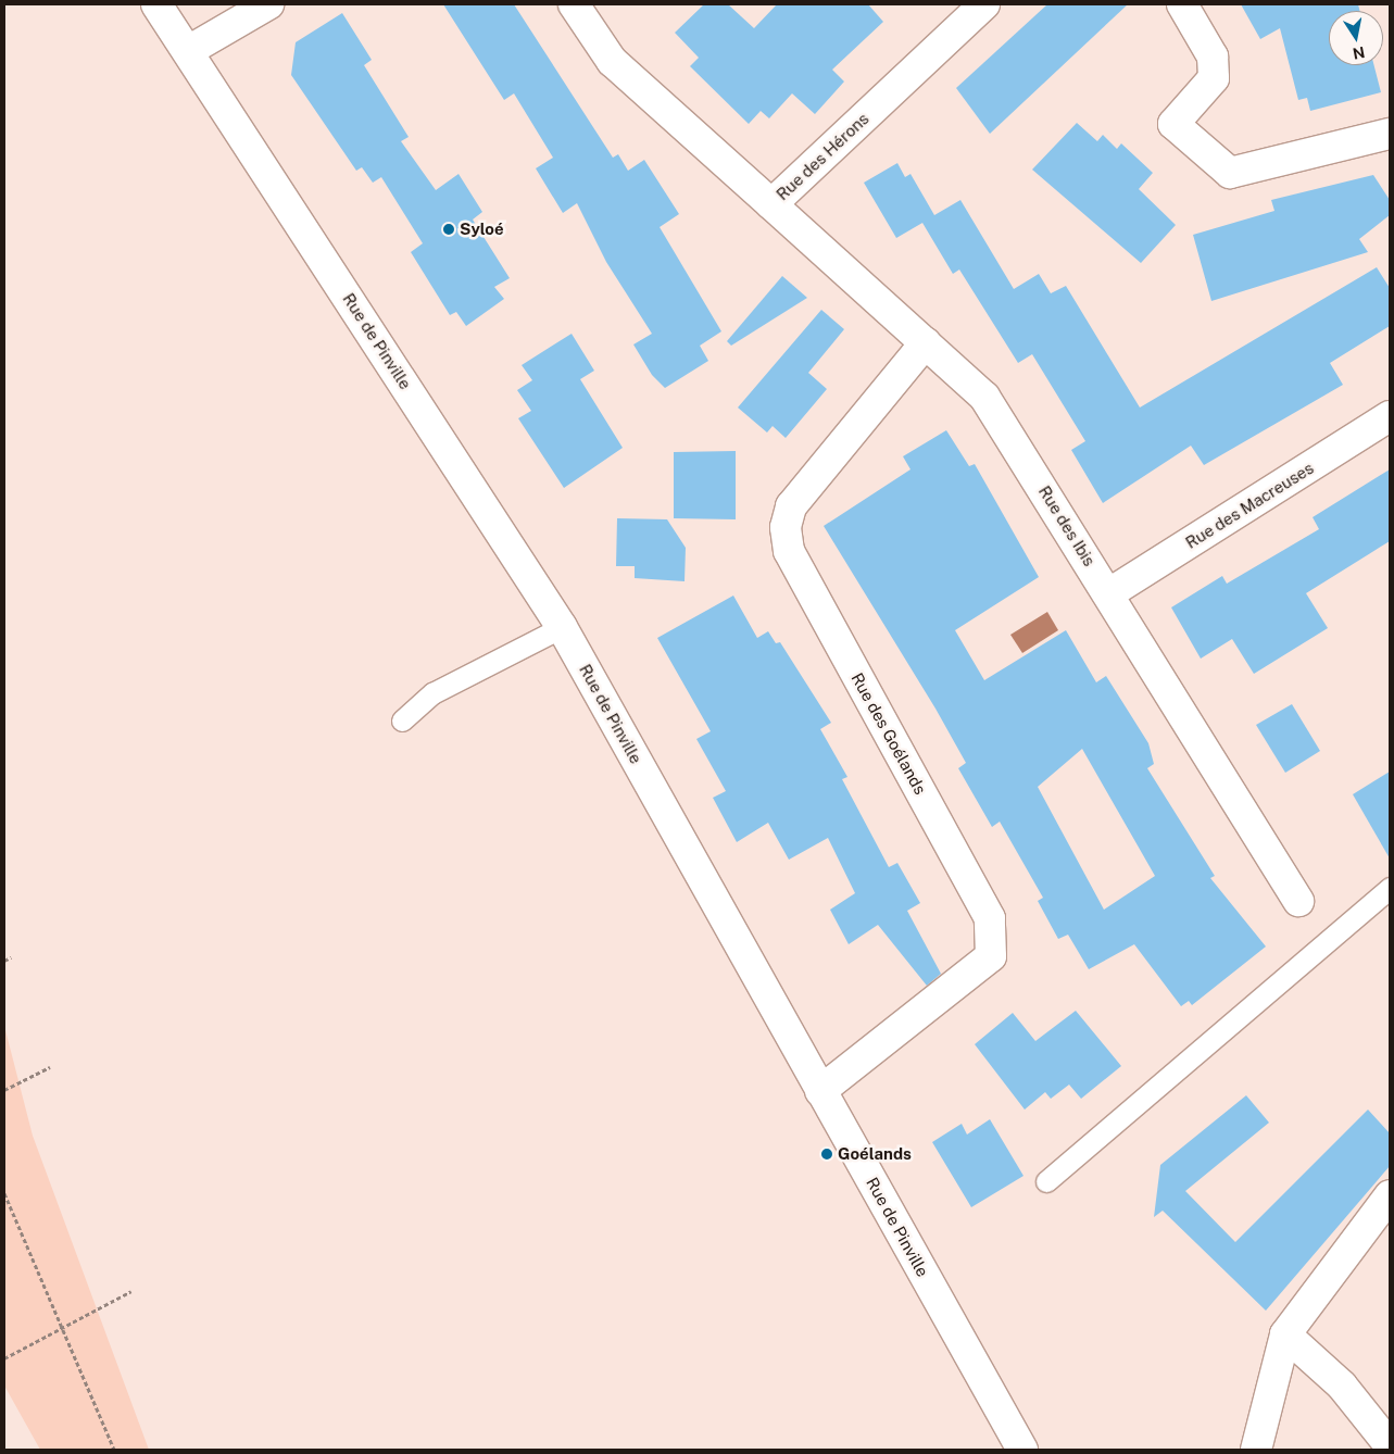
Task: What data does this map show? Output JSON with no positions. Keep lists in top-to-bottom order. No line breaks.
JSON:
{"streets":{"street":["Rue des Hérons","Rue de Pinville","Rue des Macreuses","Rue des Ibis","Rue des Goélands"]},"crossings":[["Rue des Hérons","Rue des Ibis"],["Rue de Pinville","Rue des Goélands"],["Rue des Macreuses","Rue des Ibis"],["Rue des Ibis","Rue des Goélands"]],"places":["Syloé","Goélands"],"north":"bottom"}
